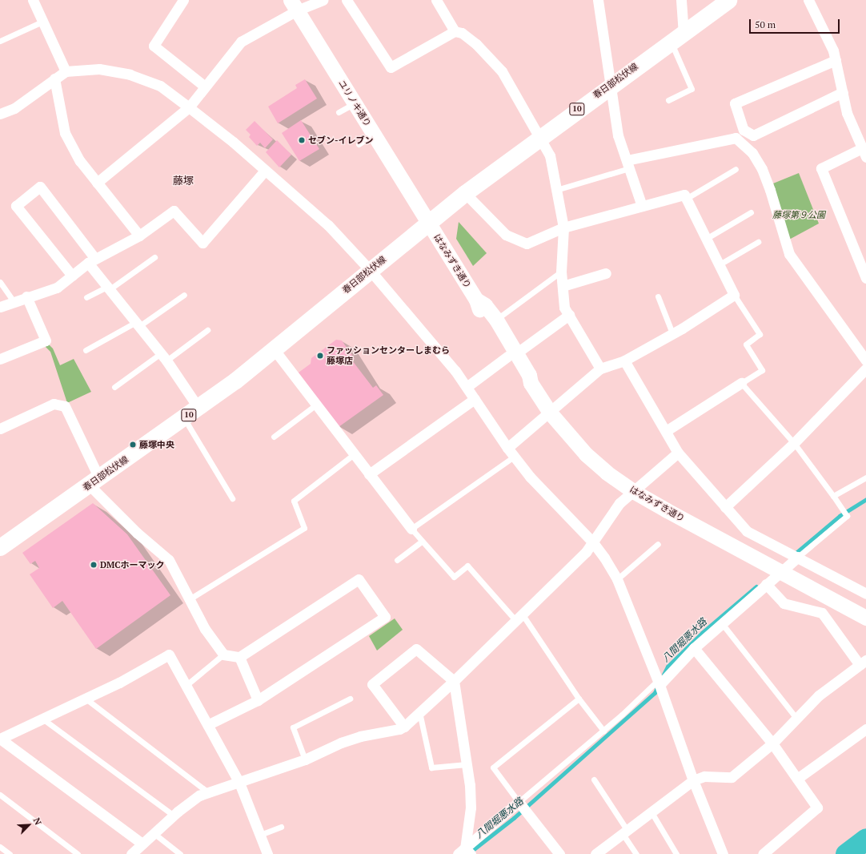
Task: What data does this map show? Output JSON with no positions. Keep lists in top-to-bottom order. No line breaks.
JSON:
{"streets":{"main road":["春日部松伏線","10"],"street":["ユリノキ通り","はなみずき通り"]},"crossings":[["春日部松伏線","ユリノキ通り"],["春日部松伏線","はなみずき通り"],["ユリノキ通り","はなみずき通り"]],"districts":["藤塚"],"water":["八間堀悪水路"],"parks":["藤塚第９公園"],"places":["セブン-イレブン","ファッションセンターしまむら 藤塚店","藤塚中央","DMCホーマック"],"scale_bar":"50 m","north":"top right"}
